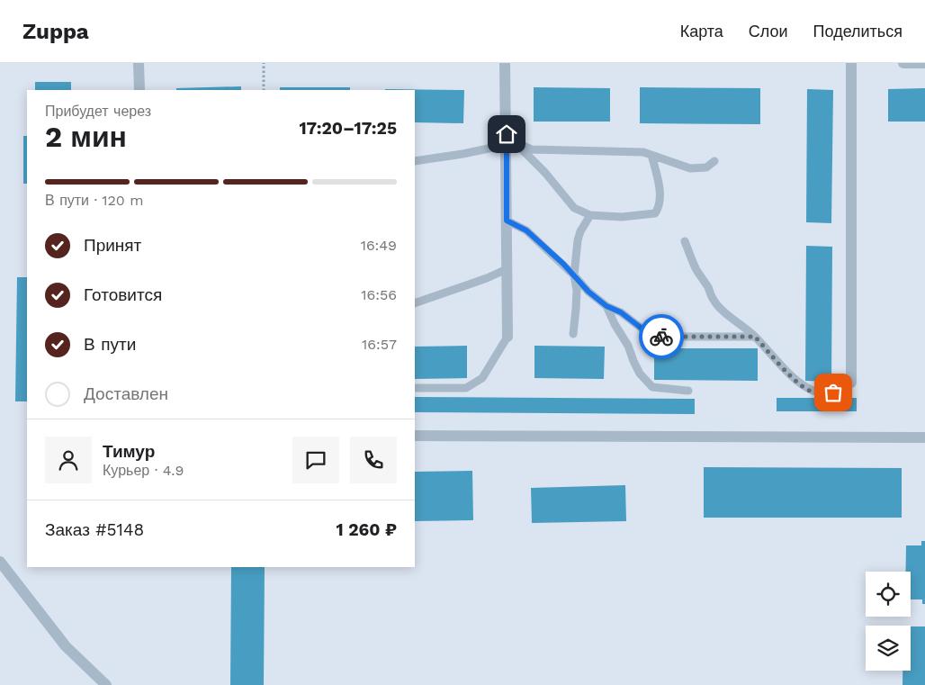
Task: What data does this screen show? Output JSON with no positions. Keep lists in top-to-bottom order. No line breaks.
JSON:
{"page":{"header":"Zuppa","nav":["Карта","Слои","Поделиться"],"heading":["2 мин","Прибудет через","17:20–17:25"],"panel":["Тимур","Курьер · 4.9","Заказ #5148","1 260 ₽"],"bar":"В пути · 120 m","list":[["Принят","16:49"],["Готовится","16:56"],["В пути","16:57"],"Доставлен"]}}
